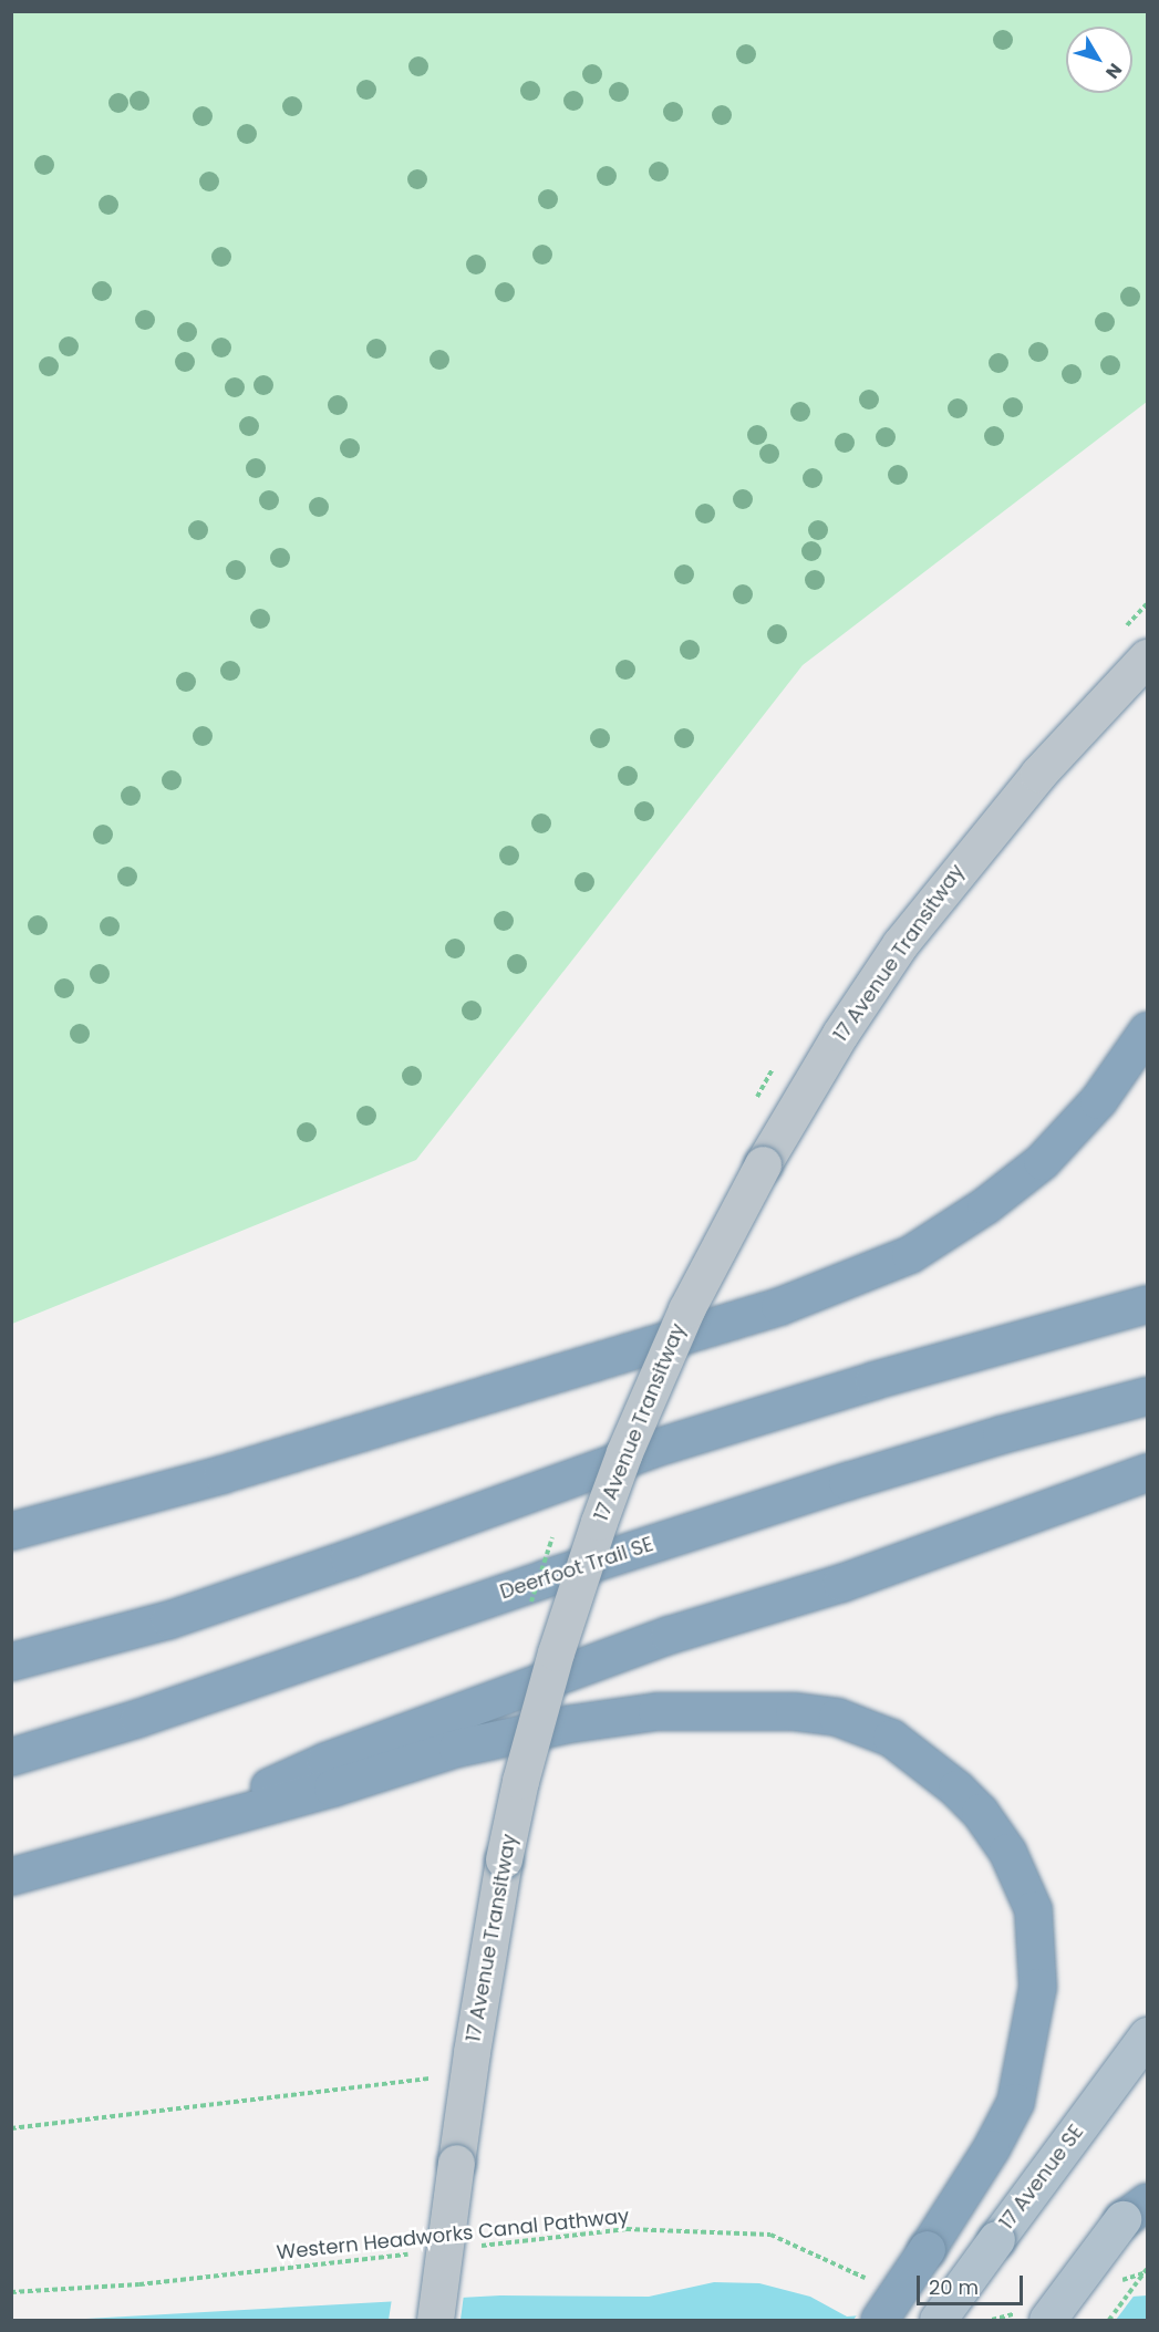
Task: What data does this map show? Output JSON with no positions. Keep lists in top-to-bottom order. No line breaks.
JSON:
{"streets":{"highway":["Deerfoot Trail SE"],"main road":["17 Avenue SE"],"lane":["17 Avenue Transitway"],"path":["Western Headworks Canal Pathway"]},"scale_bar":"20 m","north":"bottom right"}
